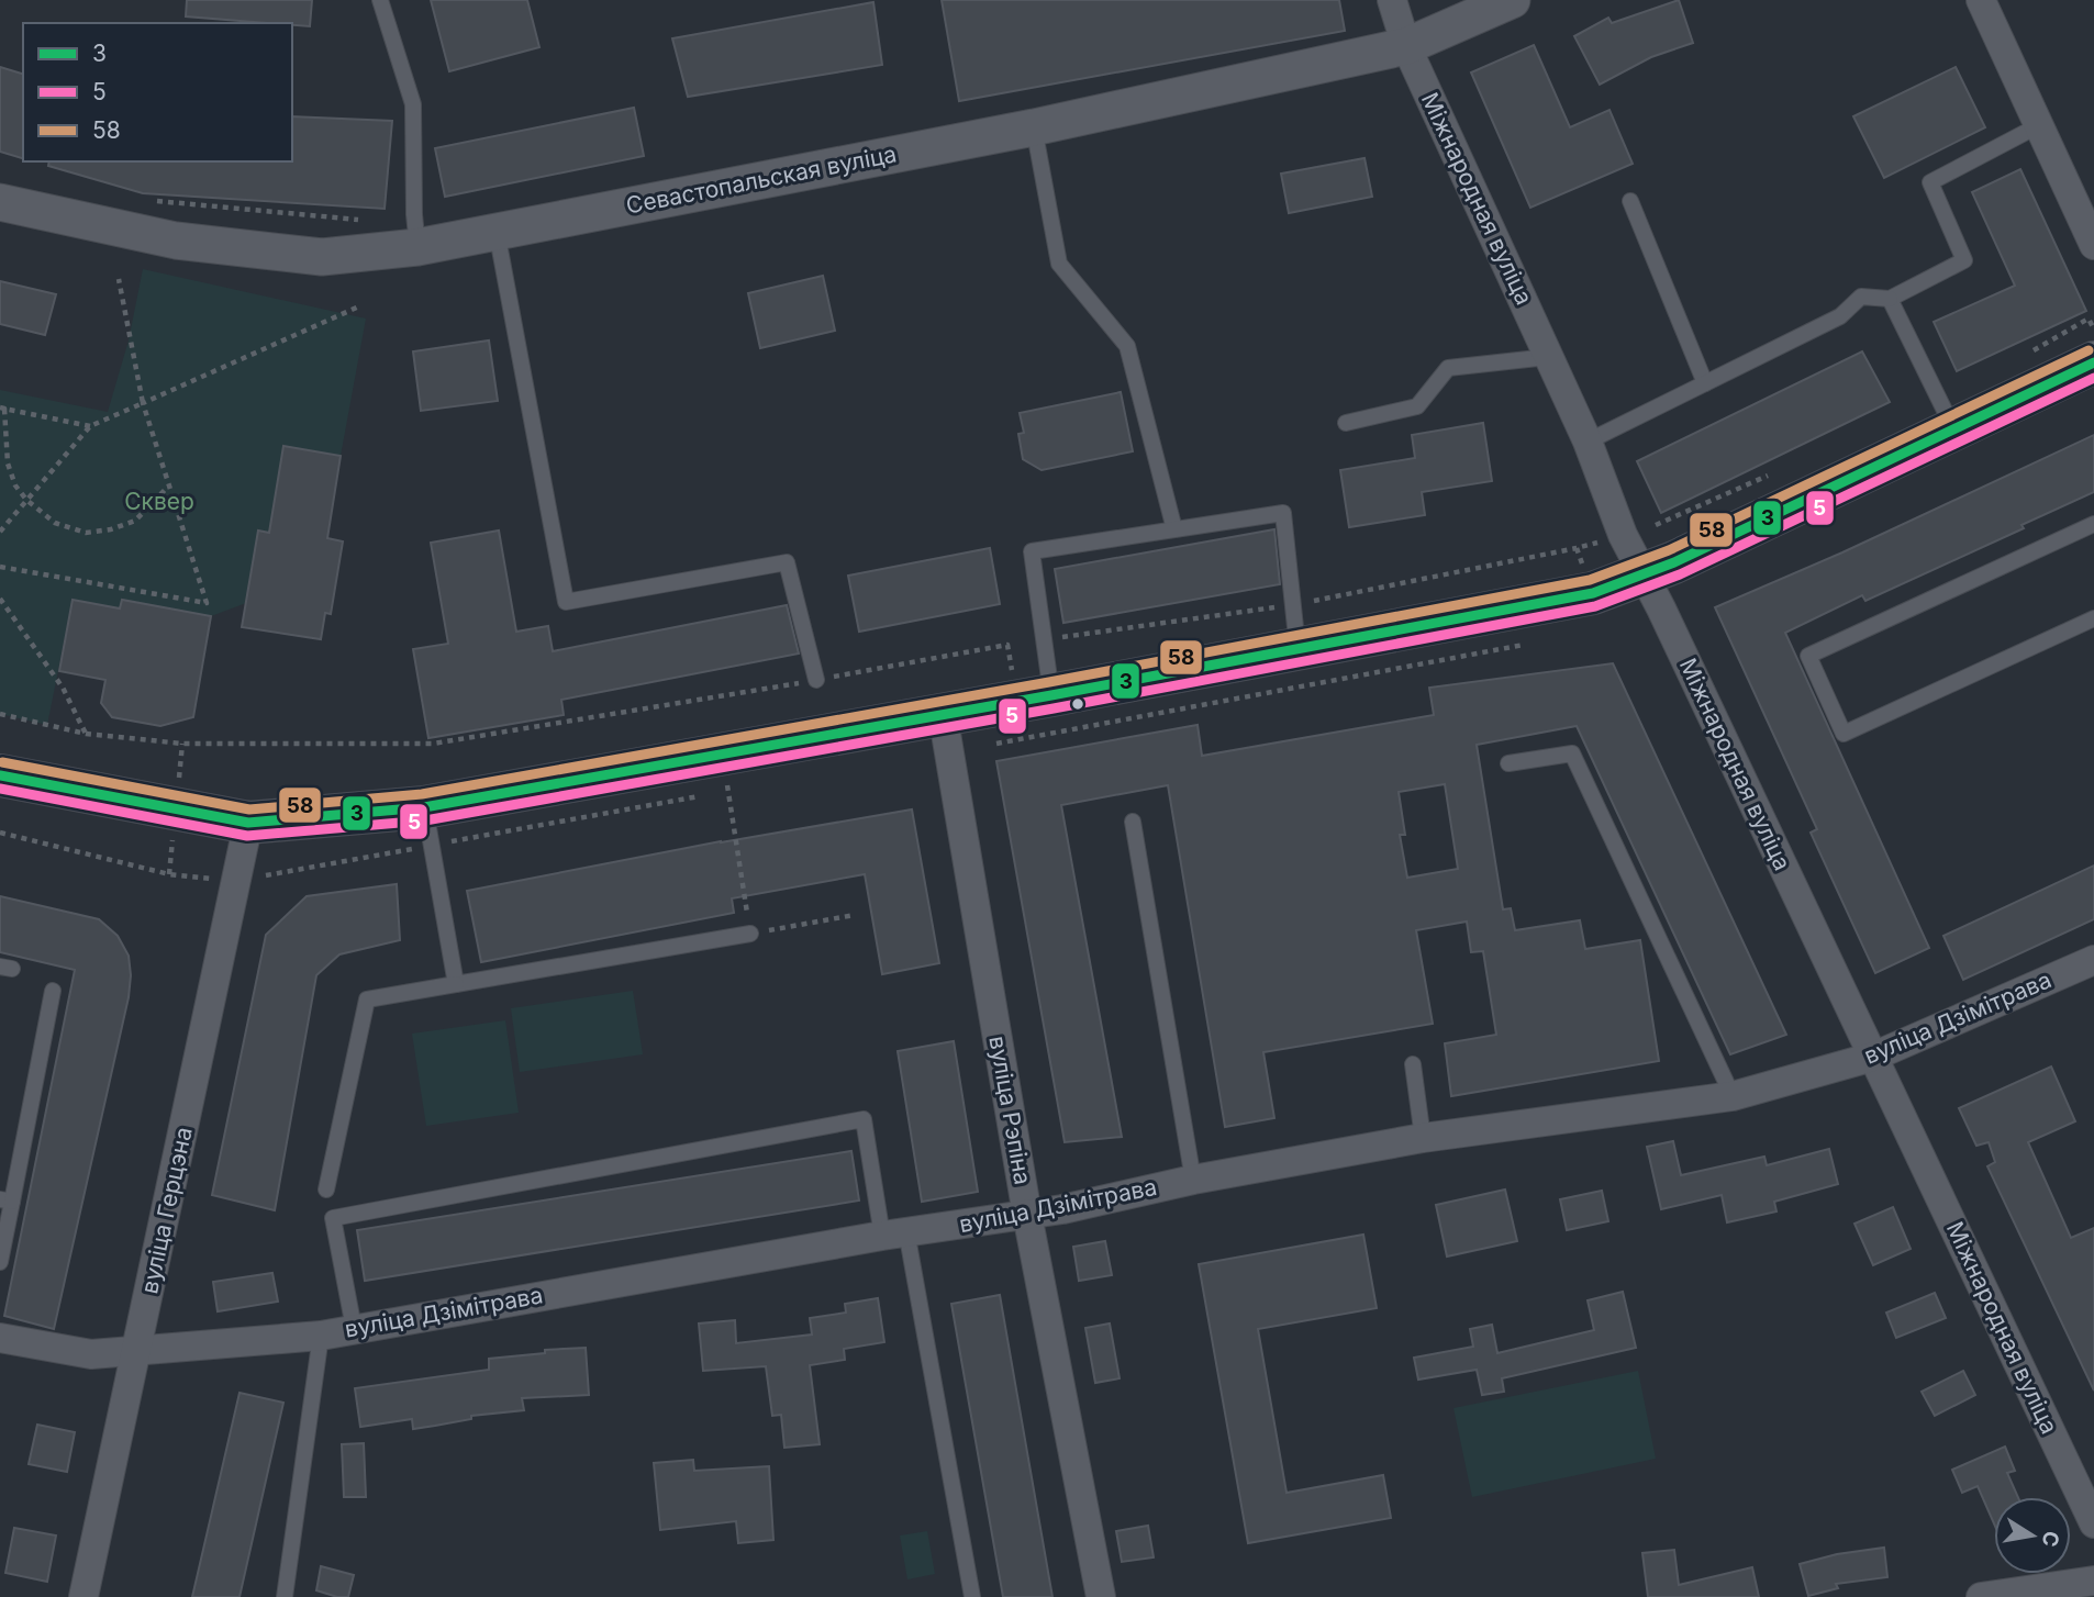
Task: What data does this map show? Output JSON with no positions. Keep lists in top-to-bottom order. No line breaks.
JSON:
{"streets":{"street":["Севастопальская вуліца","Міжнародная вуліца","вуліца Дзімітрава","вуліца Рэпіна","вуліца Герцэна"]},"crossings":[["Севастопальская вуліца","Міжнародная вуліца"],["Міжнародная вуліца","вуліца Дзімітрава"],["вуліца Дзімітрава","вуліца Рэпіна"],["вуліца Дзімітрава","вуліца Герцэна"]],"parks":["Сквер"],"lines":["transit line 58","transit line 3","transit line 5"],"legend":["3","5","58"],"north":"right"}
